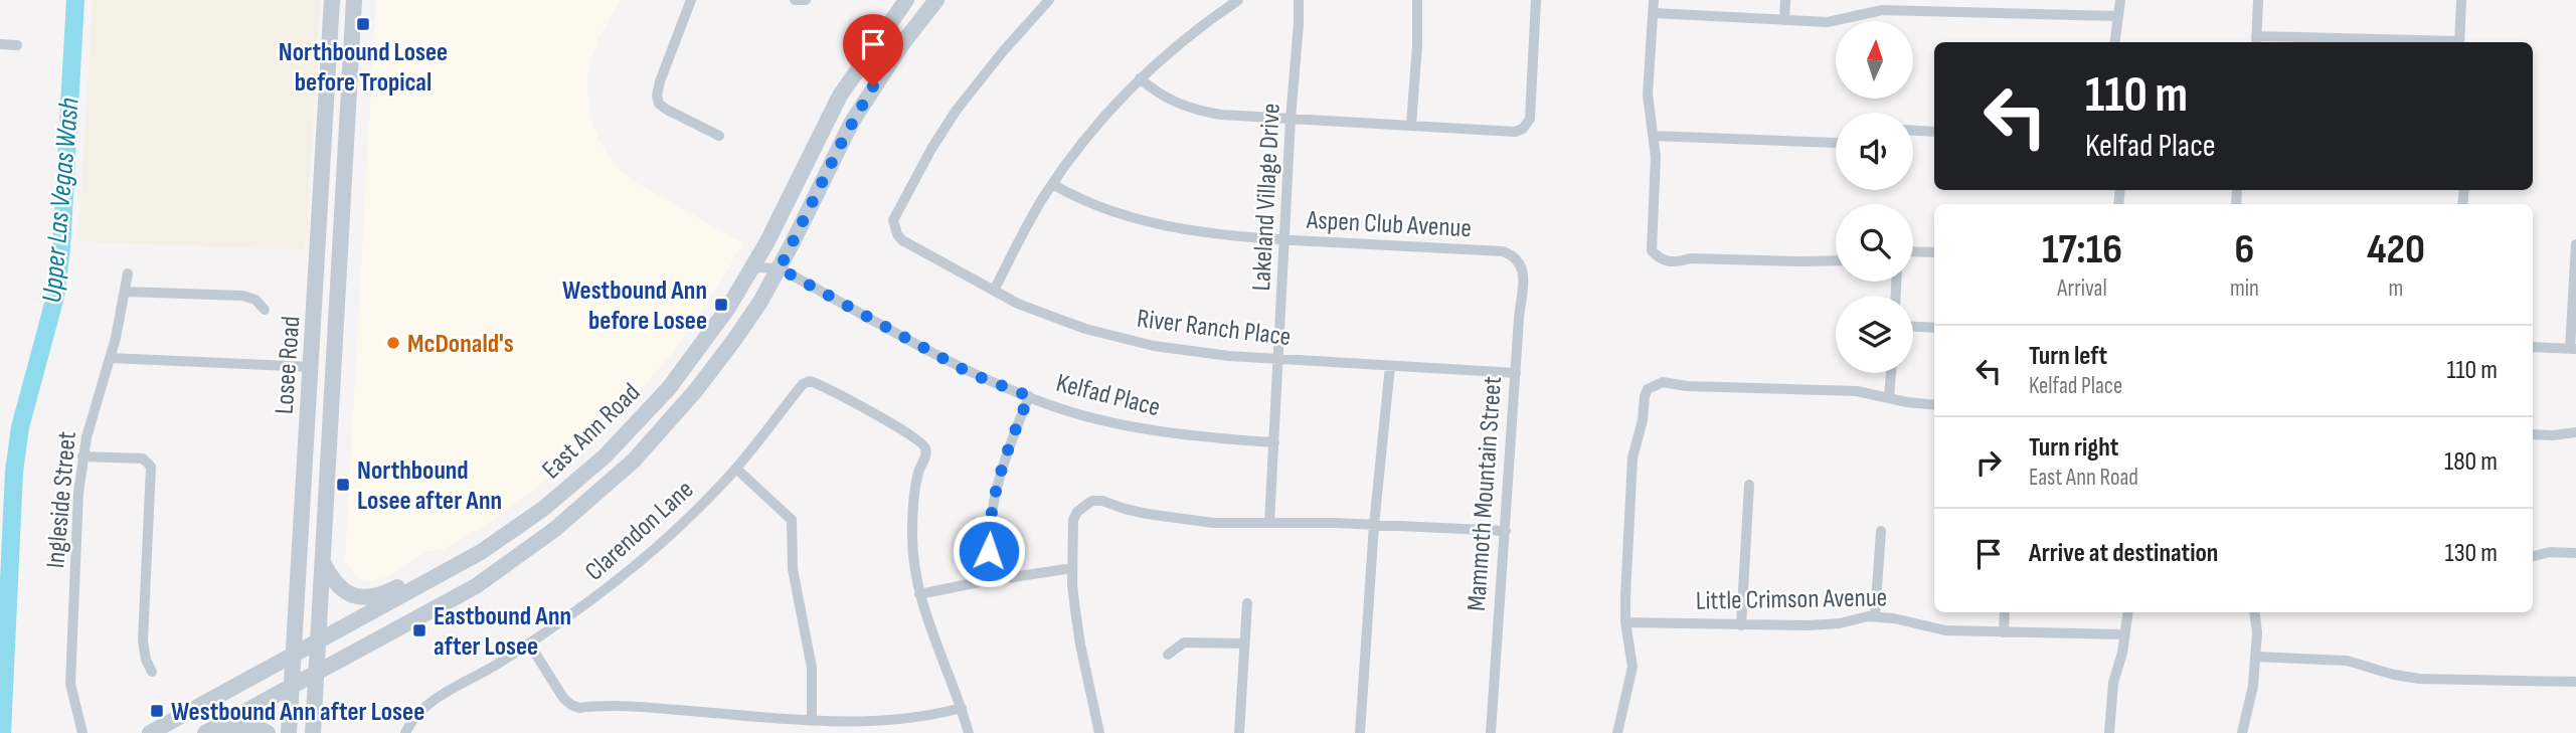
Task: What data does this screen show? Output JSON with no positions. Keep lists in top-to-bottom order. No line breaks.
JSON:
{"streets":{"main road":["Losee Road","East Ann Road"],"street":["Lakeland Village Drive","Aspen Club Avenue","River Ranch Place","Kelfad Place","Mammoth Mountain Street","Ingleside Street","Clarendon Lane","Little Crimson Avenue"]},"crossings":[["Lakeland Village Drive","Aspen Club Avenue"],["Lakeland Village Drive","River Ranch Place"],["Lakeland Village Drive","Kelfad Place"],["Aspen Club Avenue","Mammoth Mountain Street"],["River Ranch Place","Mammoth Mountain Street"],["Losee Road","East Ann Road"],["Kelfad Place","East Ann Road"]],"water":["Upper Las Vegas Wash"],"places":{"transit":["Northbound Losee before Tropical","Westbound Ann before Losee","Northbound Losee after Ann","Eastbound Ann after Losee","Westbound Ann after Losee"],"other":["McDonald's"]},"north":"top","page":{"turn":["110 m","Kelfad Place"],"eta":["17:16","Arrival","6","min","420","m"],"list":[{"name":"Turn left","note":"Kelfad Place","value":"110 m"},{"name":"Turn right","note":"East Ann Road","value":"180 m"},{"name":"Arrive at destination","value":"130 m"}]}}
